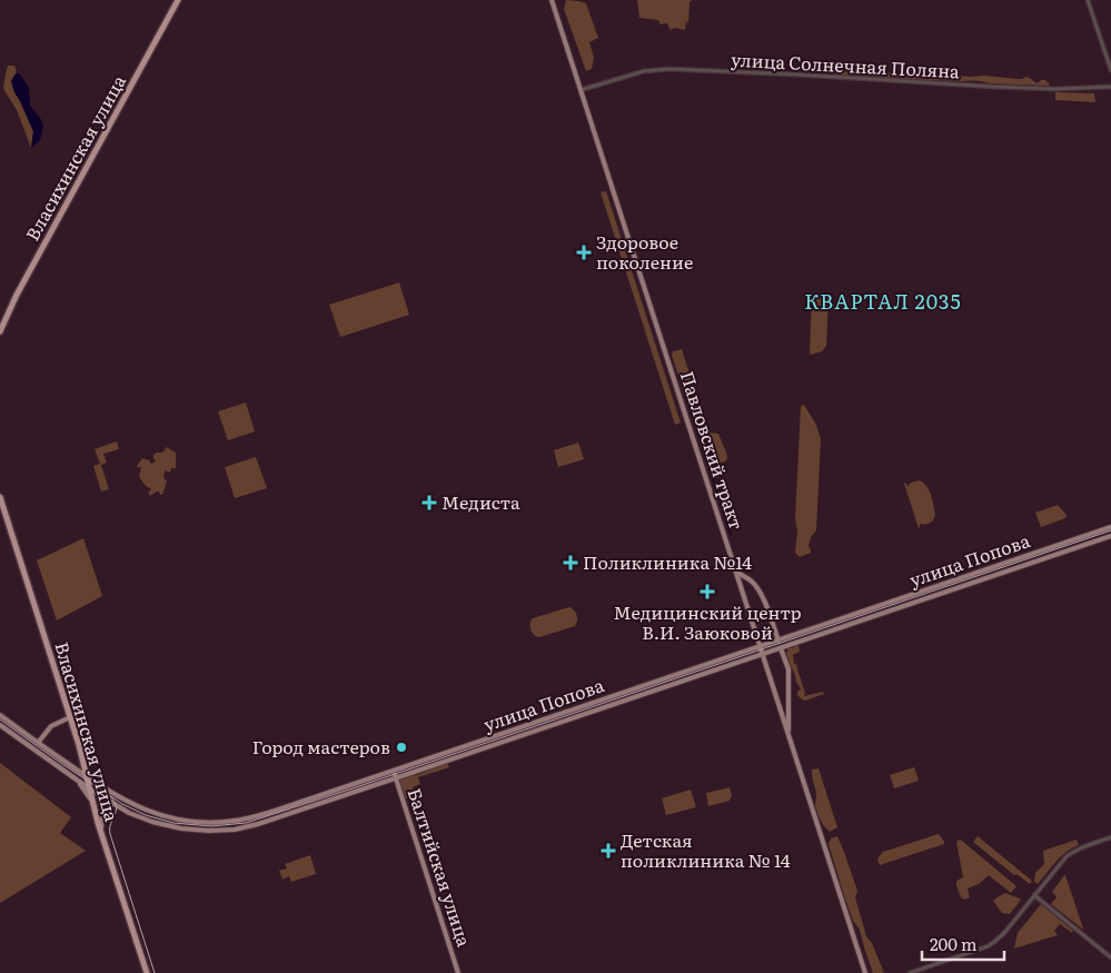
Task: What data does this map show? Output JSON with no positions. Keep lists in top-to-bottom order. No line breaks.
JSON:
{"streets":{"highway":["Власихинская улица"],"main road":["Павловский тракт","улица Попова","Балтийская улица"],"street":["улица Солнечная Поляна"]},"crossings":[["улица Солнечная Поляна","Павловский тракт"],["Власихинская улица","улица Попова"],["Павловский тракт","улица Попова"],["улица Попова","Балтийская улица"]],"districts":["КВАРТАЛ 2035"],"places":{"health":["Здоровое поколение","Медиста","Поликлиника №14","Медицинский центр В.И. Заюковой","Детская поликлиника № 14"],"other":["Город мастеров"]},"scale_bar":"200 m"}
